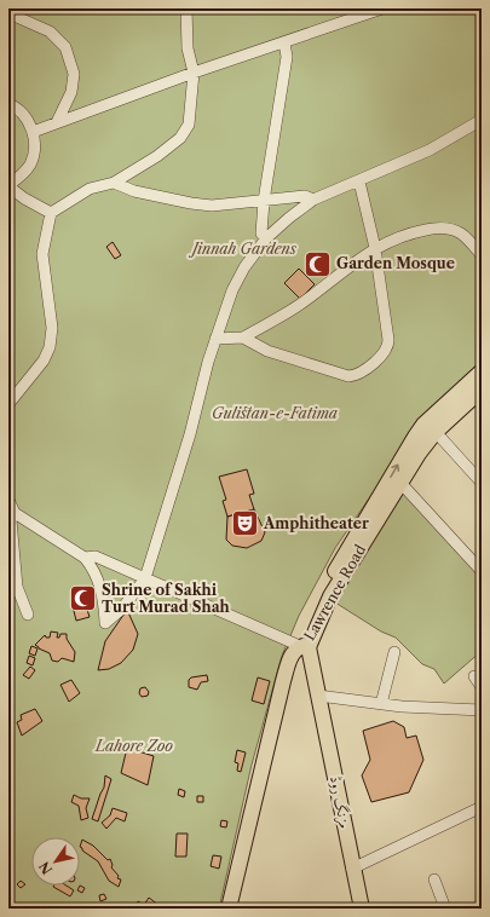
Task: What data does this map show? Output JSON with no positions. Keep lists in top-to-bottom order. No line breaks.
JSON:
{"streets":{"main road":["Lawrence Road","مزنگ روڈ"]},"crossings":[["Lawrence Road","مزنگ روڈ"]],"parks":["Jinnah Gardens","Gulistan-e-Fatima","Lahore Zoo"],"places":{"mosque":["Garden Mosque","Shrine of Sakhi Turt Murad Shah"],"theatre":["Amphitheater"]},"north":"bottom left"}
